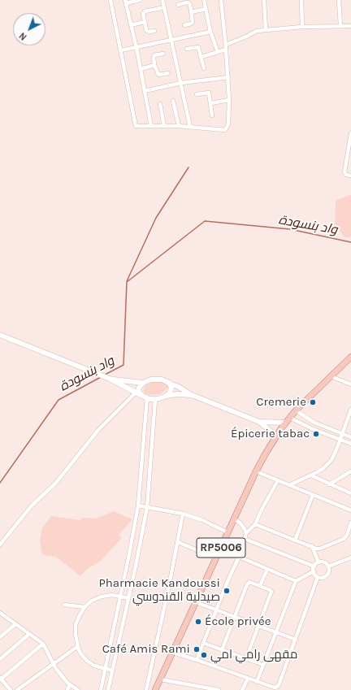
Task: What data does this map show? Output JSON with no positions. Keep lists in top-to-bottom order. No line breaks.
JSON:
{"streets":{"main road":["RP5006"]},"water":["واد بنسودة"],"places":["Cremerie","Épicerie tabac","Pharmacie Kandoussi صيدلية القندوسي","École privée","Café Amis Rami","مقهى رامي امي"],"north":"bottom left"}
